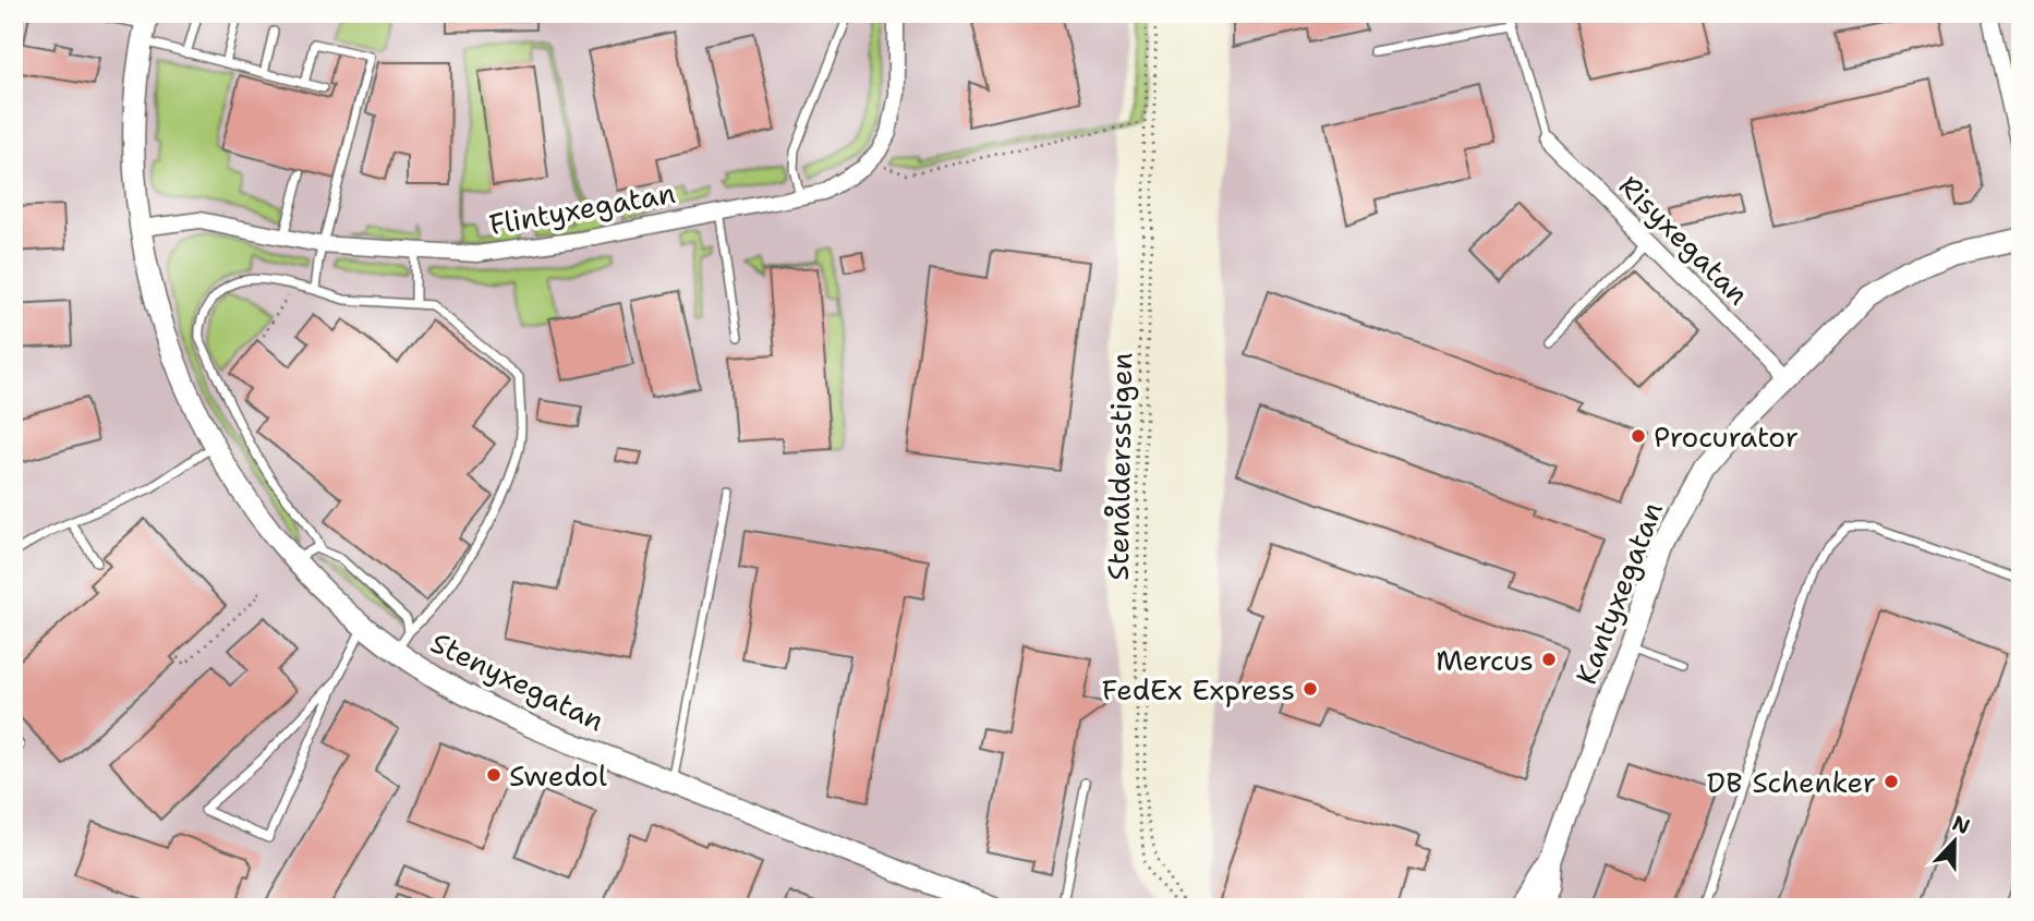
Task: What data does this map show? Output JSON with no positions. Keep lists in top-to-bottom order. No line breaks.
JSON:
{"streets":{"street":["Flintyxegatan","Risyxegatan","Kantyxegatan","Stenyxegatan"],"path":["Stenåldersstigen"]},"crossings":[["Flintyxegatan","Stenyxegatan"],["Risyxegatan","Kantyxegatan"]],"places":["Procurator","Mercus","FedEx Express","Swedol","DB Schenker"],"north":"top"}
